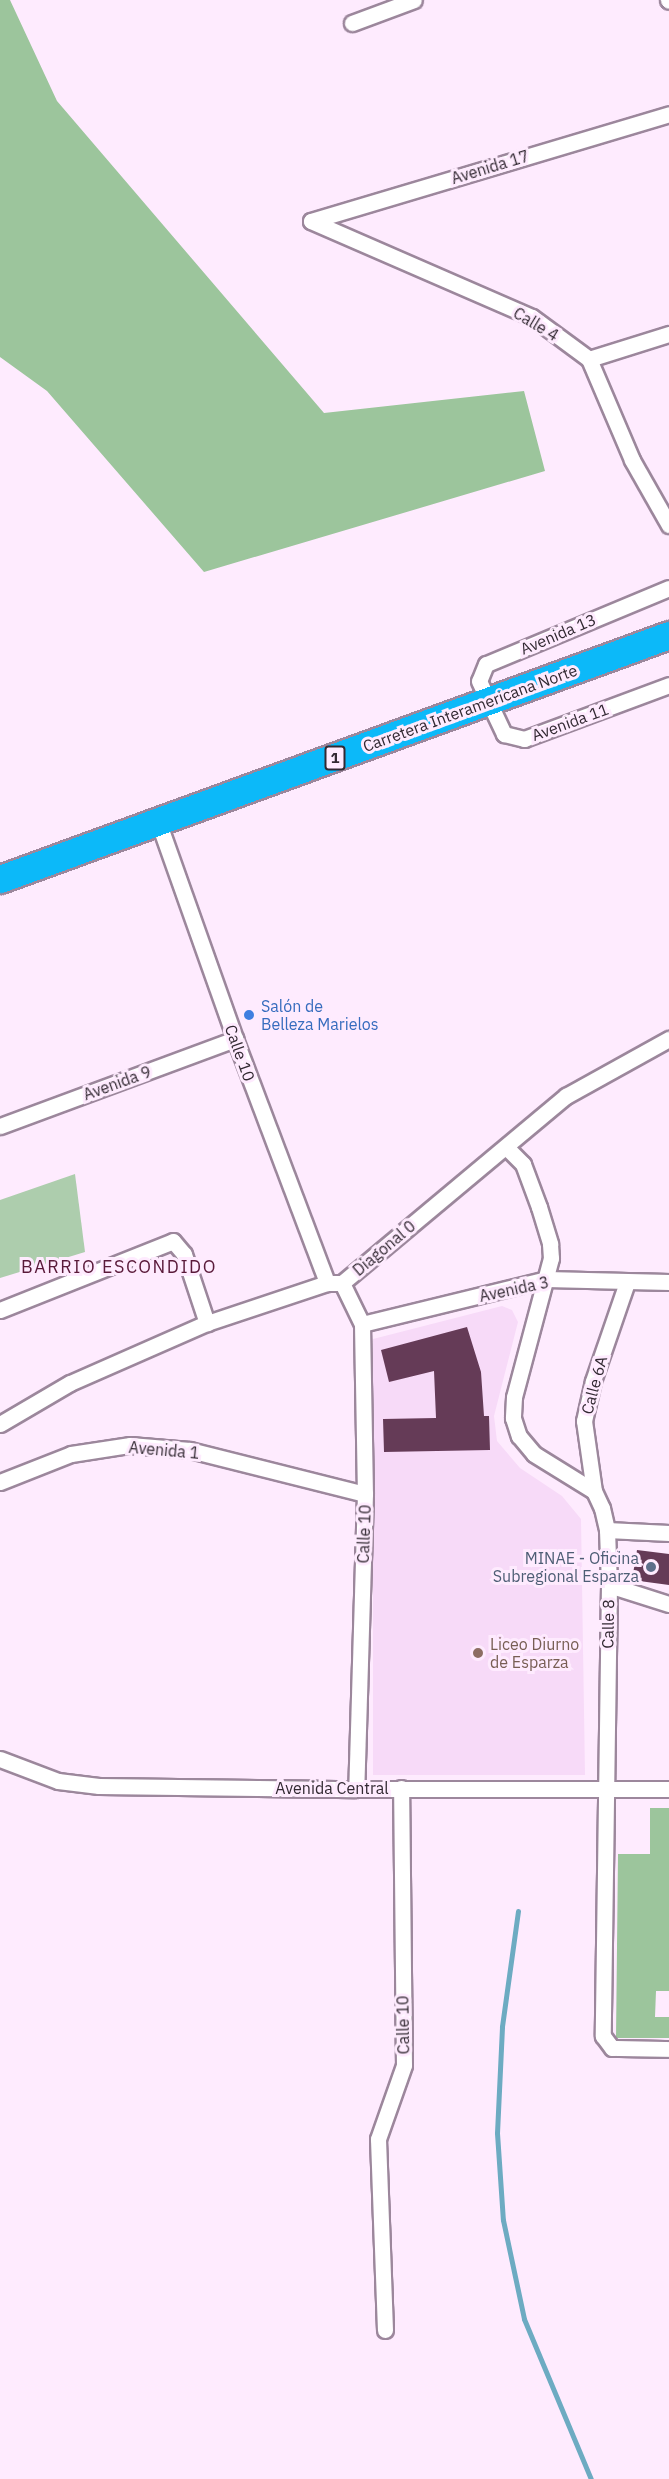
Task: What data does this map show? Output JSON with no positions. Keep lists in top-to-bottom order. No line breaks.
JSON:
{"streets":{"highway":["Carretera Interamericana Norte","1"],"street":["Avenida 17","Calle 4","Avenida 13","Avenida 11","Calle 10","Avenida 9","Diagonal 0","Avenida 3","Calle 6A","Avenida 1","Calle 8","Avenida Central"]},"crossings":[["Avenida 17","Calle 4"],["Avenida 13","Carretera Interamericana Norte"],["Avenida 13","Avenida 11"],["Carretera Interamericana Norte","Avenida 11"],["Carretera Interamericana Norte","Calle 10"],["Calle 10","Avenida 9"],["Calle 10","Diagonal 0"],["Calle 10","Avenida 3"],["Calle 10","Avenida 1"],["Calle 10","Avenida Central"],["Avenida 3","Calle 6A"],["Calle 6A","Calle 8"],["Calle 8","Avenida Central"]],"districts":["BARRIO ESCONDIDO"],"places":["Salón de Belleza Marielos","MINAE - Oficina Subregional Esparza","Liceo Diurno de Esparza"]}
